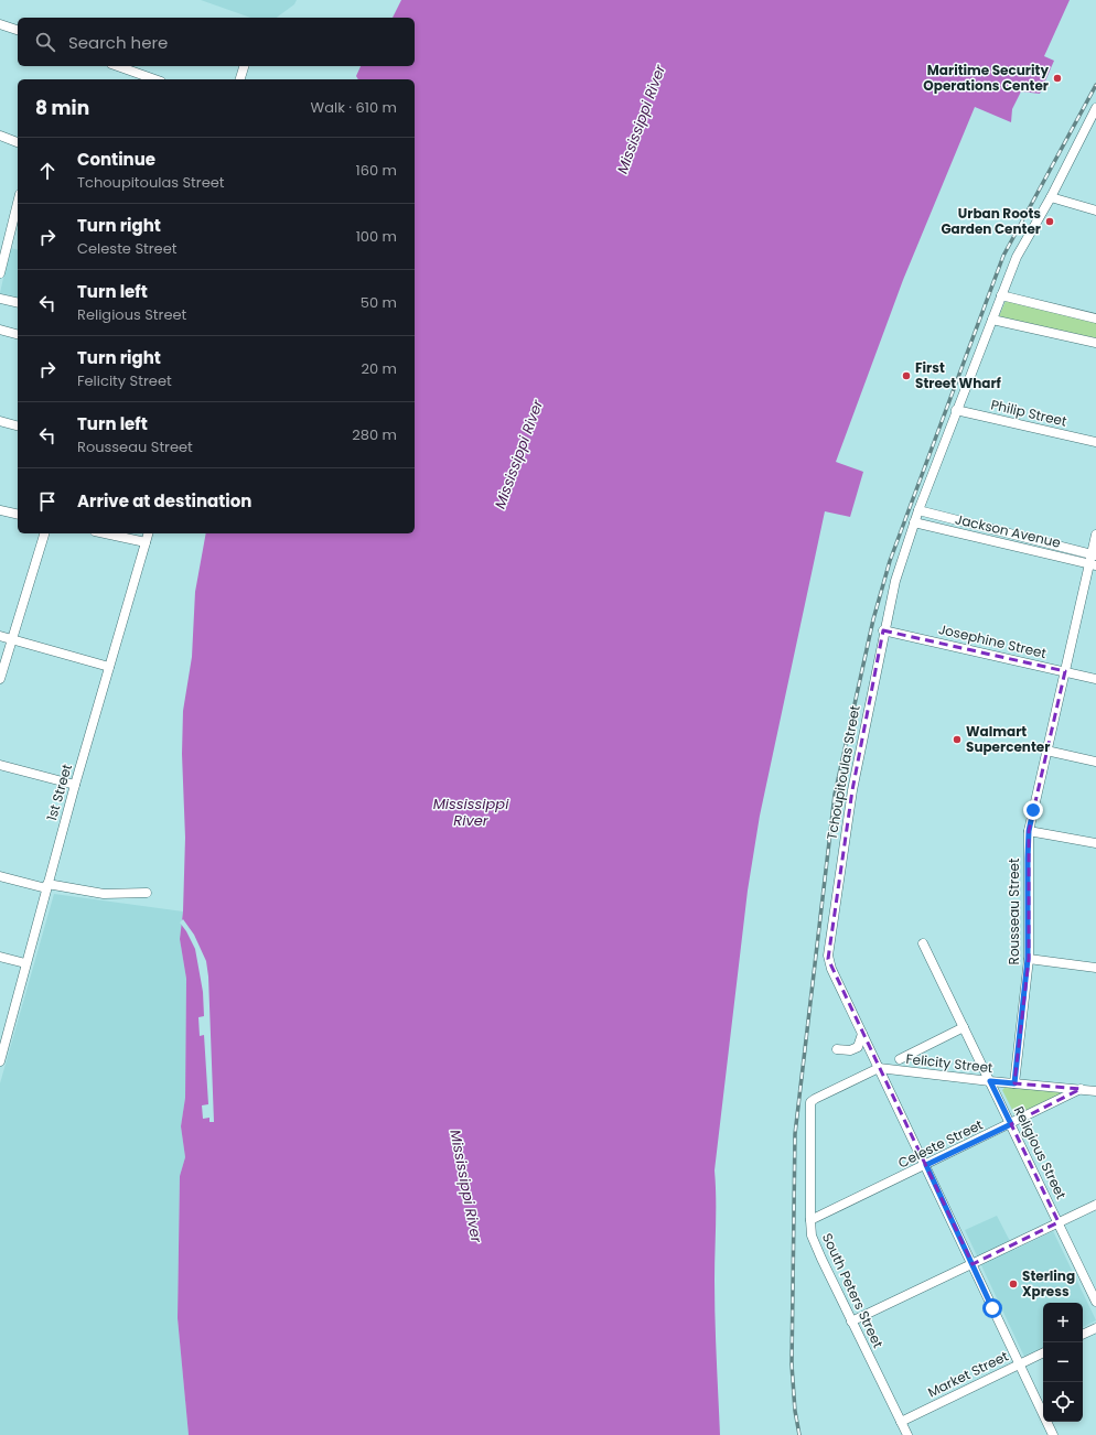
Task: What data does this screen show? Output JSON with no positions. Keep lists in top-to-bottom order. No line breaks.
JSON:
{"streets":{"street":["Philip Street","Jackson Avenue","Josephine Street","Tchoupitoulas Street","1st Street","Rousseau Street","Felicity Street","Celeste Street","Religious Street","South Peters Street","Market Street"]},"crossings":[["Philip Street","Tchoupitoulas Street"],["Jackson Avenue","Tchoupitoulas Street"],["Jackson Avenue","Rousseau Street"],["Josephine Street","Tchoupitoulas Street"],["Josephine Street","Rousseau Street"],["Tchoupitoulas Street","Felicity Street"],["Tchoupitoulas Street","Celeste Street"],["Tchoupitoulas Street","South Peters Street"],["Tchoupitoulas Street","Market Street"],["Rousseau Street","Felicity Street"],["Felicity Street","Celeste Street"],["Felicity Street","Religious Street"],["Felicity Street","South Peters Street"],["Celeste Street","Religious Street"],["Celeste Street","South Peters Street"],["South Peters Street","Market Street"]],"water":["Mississippi River"],"places":["Maritime Security Operations Center","Urban Roots Garden Center","First Street Wharf","Walmart Supercenter","Sterling Xpress"],"page":{"search":"Search here","heading":["8 min","Walk · 610 m"],"list":[["Continue","Tchoupitoulas Street","160 m"],["Turn right","Celeste Street","100 m"],["Turn left","Religious Street","50 m"],["Turn right","Felicity Street","20 m"],["Turn left","Rousseau Street","280 m"],"Arrive at destination"],"map_buttons":["+","−"]}}
